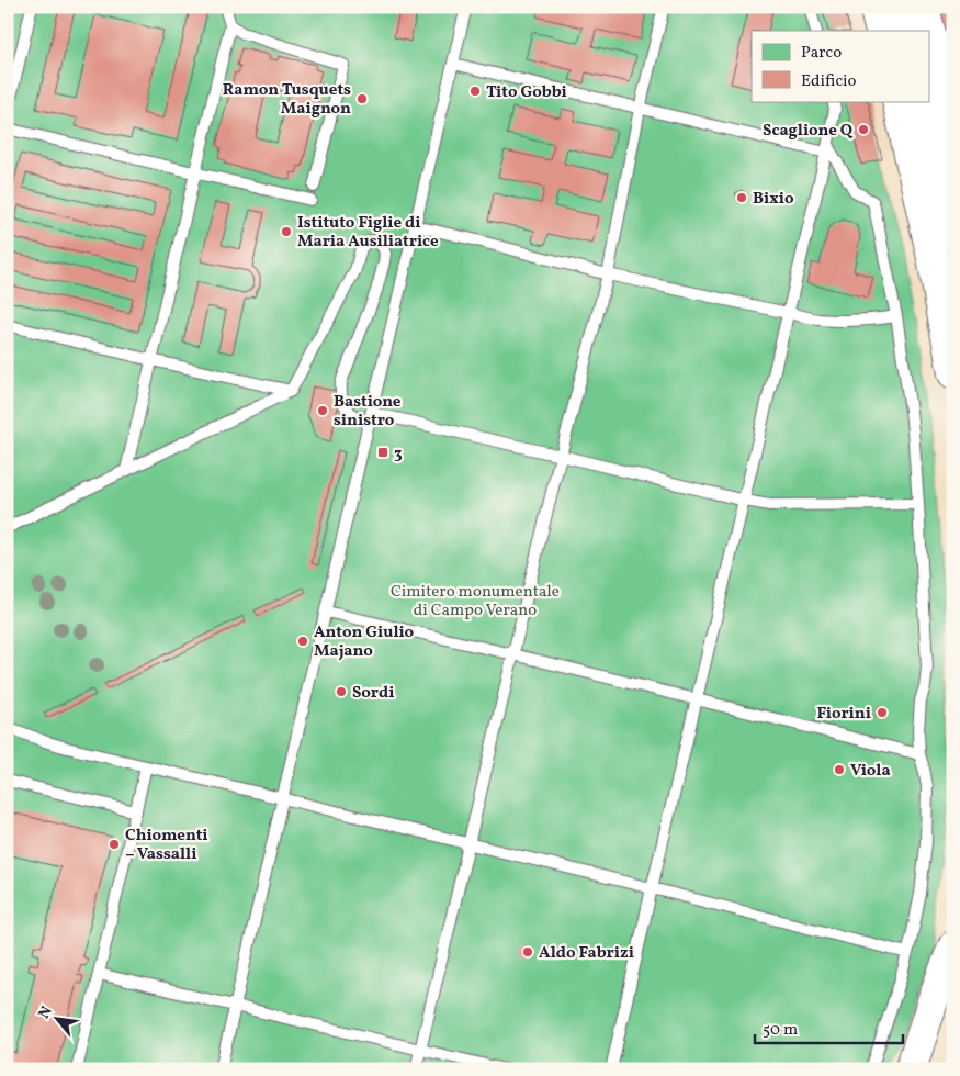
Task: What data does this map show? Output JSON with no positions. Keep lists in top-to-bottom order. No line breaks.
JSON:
{"parks":["Cimitero monumentale di Campo Verano"],"places":{"other":["Tito Gobbi","Ramon Tusquets Maignon","Scaglione Q","Bixio","Istituto Figlie di Maria Ausiliatrice","Bastione sinistro","Anton Giulio Majano","Sordi","Fiorini","Viola","Chiomenti – Vassalli","Aldo Fabrizi"],"transit":["3"]},"legend":["Parco","Edificio"],"scale_bar":"50 m","north":"top left"}
